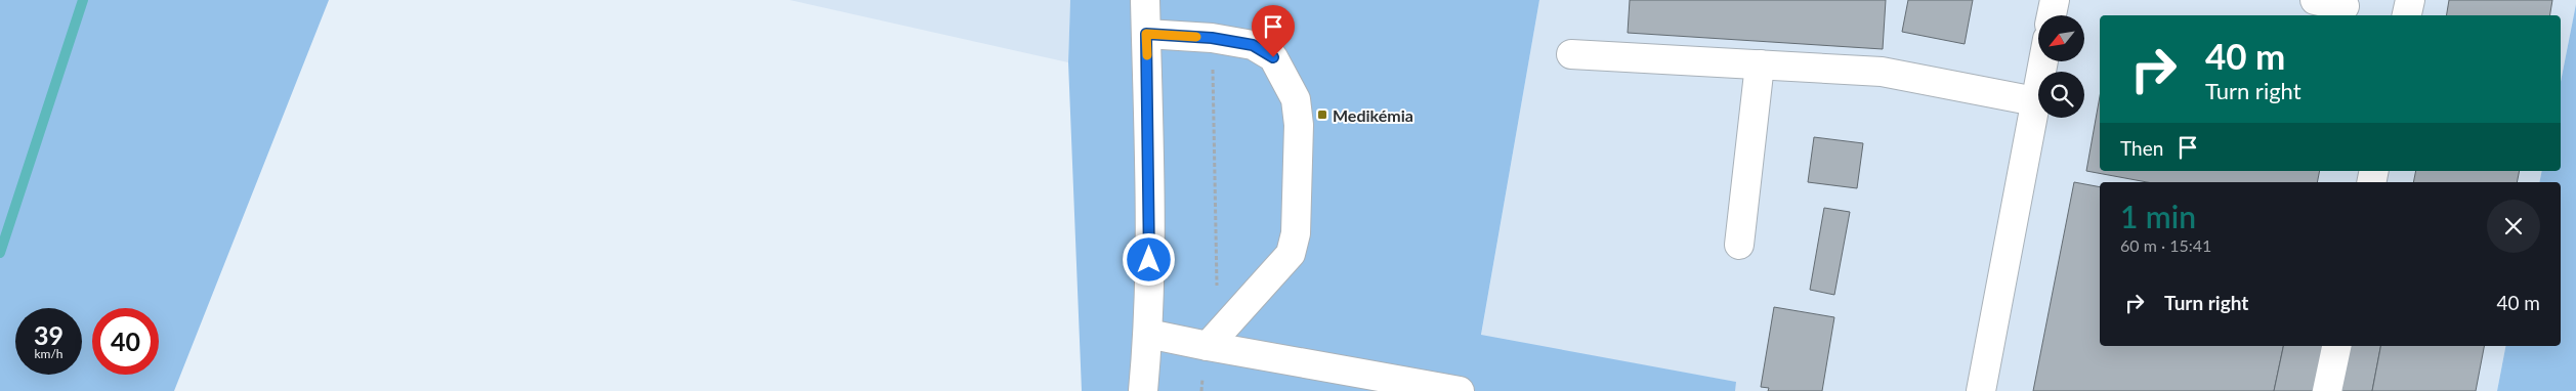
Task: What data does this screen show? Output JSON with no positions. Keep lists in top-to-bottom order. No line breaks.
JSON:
{"places":{"transit":["Medikémia"]},"north":"bottom left","page":{"turn":["40 m","Turn right"],"then":"Then","heading":["1 min","60 m · 15:41"],"list":[{"name":"Turn right","value":"40 m"}],"speed":"39 km/h","limit":"40"}}
